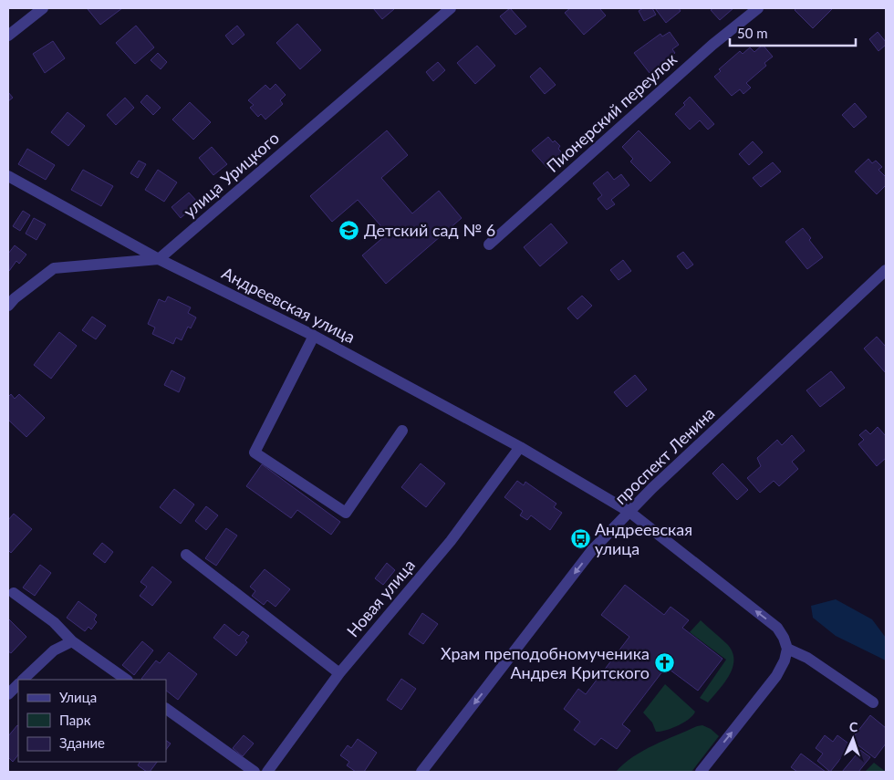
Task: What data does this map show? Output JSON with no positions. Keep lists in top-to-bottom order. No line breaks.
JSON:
{"streets":{"street":["Пионерский переулок","улица Урицкого","Андреевская улица","проспект Ленина","Новая улица"]},"crossings":[["улица Урицкого","Андреевская улица"],["Андреевская улица","проспект Ленина"],["Андреевская улица","Новая улица"]],"one_way":["проспект Ленина"],"places":{"school or university":["Детский сад № 6"],"bus stop":["Андреевская улица"],"church":["Храм преподобномученика Андрея Критского"]},"legend":["Улица","Парк","Здание"],"scale_bar":"50 m","north":"top"}
